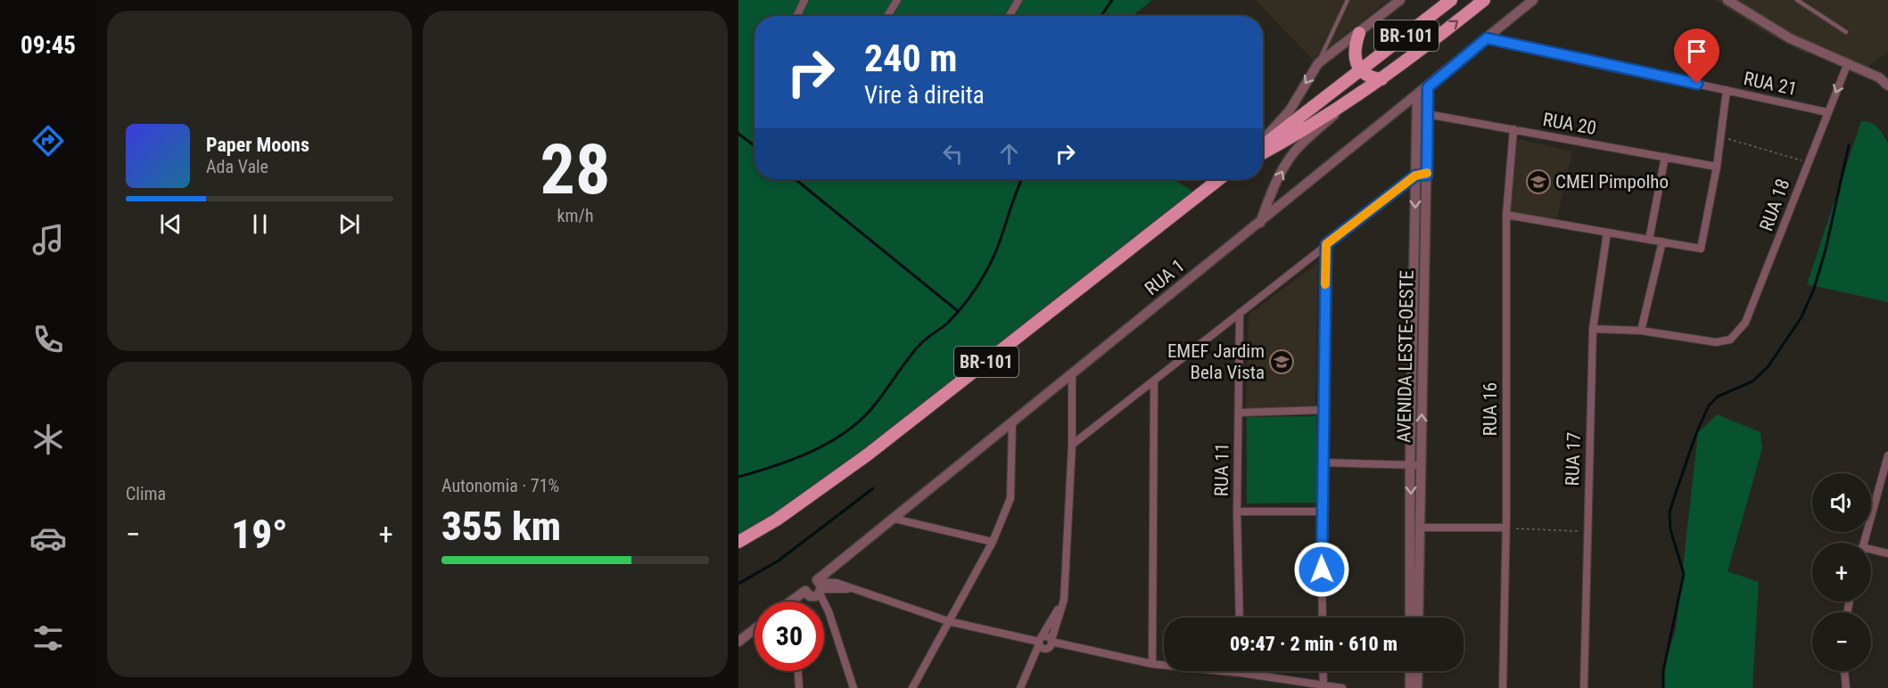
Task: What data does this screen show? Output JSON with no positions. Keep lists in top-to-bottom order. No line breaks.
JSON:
{"streets":{"main road":["BR-101"],"street":["RUA 21","RUA 20","RUA 18","RUA 1","AVENIDA LESTE-OESTE","RUA 16","RUA 17","RUA 11"]},"crossings":[["RUA 21","RUA 18"],["RUA 21","RUA 1"],["RUA 20","AVENIDA LESTE-OESTE"],["RUA 20","RUA 16"],["RUA 1","AVENIDA LESTE-OESTE"]],"places":{"school or university":["CMEI Pimpolho","EMEF Jardim Bela Vista"]},"page":{"tabs":"09:45","tile":[["28","km/h"],"Clima",["Autonomia · 71%","355 km"]],"turn":["240 m","Vire à direita"],"song":["Paper Moons","Ada Vale"],"map_buttons":["+","−"],"heat":["−","19°","+"],"limit":"30","trip":"09:47 · 2 min · 610 m"}}
